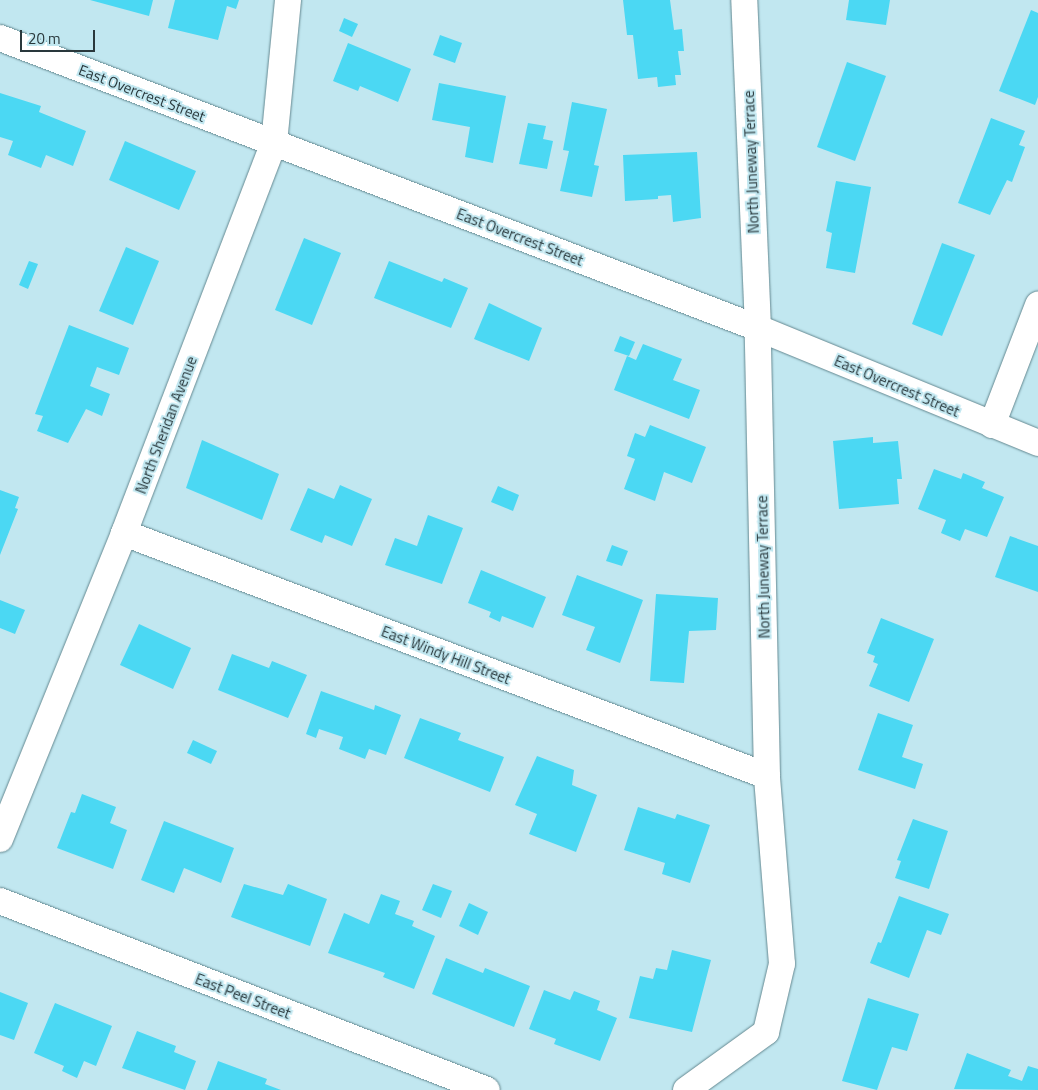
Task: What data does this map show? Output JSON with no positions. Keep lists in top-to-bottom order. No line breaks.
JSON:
{"streets":{"street":["East Overcrest Street","North Juneway Terrace","North Sheridan Avenue","East Windy Hill Street","East Peel Street"]},"crossings":[["East Overcrest Street","North Juneway Terrace"],["East Overcrest Street","North Sheridan Avenue"],["North Juneway Terrace","East Windy Hill Street"],["North Sheridan Avenue","East Windy Hill Street"]],"scale_bar":"20 m"}
